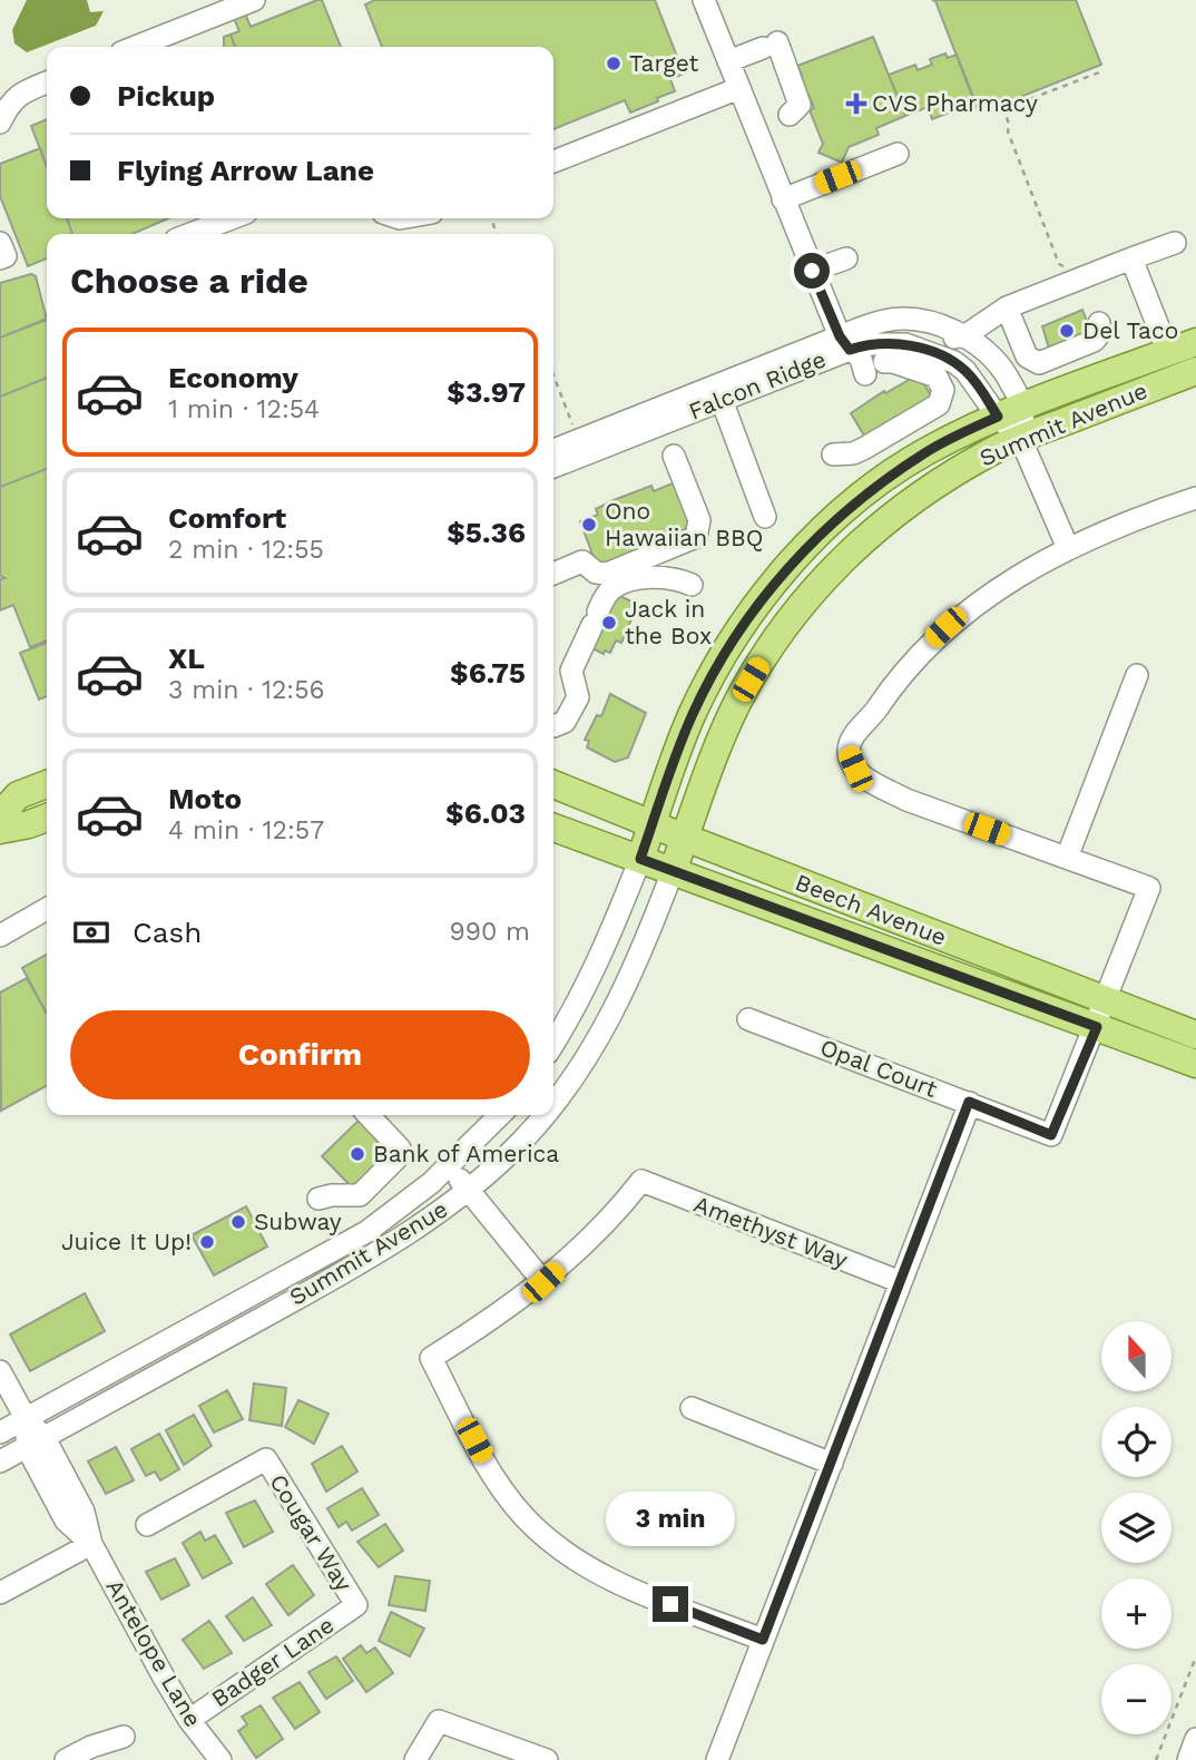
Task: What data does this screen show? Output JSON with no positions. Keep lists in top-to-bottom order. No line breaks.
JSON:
{"streets":{"main road":["Summit Avenue","Beech Avenue"],"street":["Falcon Ridge","Opal Court","Amethyst Way","Cougar Way","Antelope Lane","Badger Lane"]},"crossings":[["Falcon Ridge","Summit Avenue"],["Summit Avenue","Beech Avenue"],["Summit Avenue","Antelope Lane"],["Beech Avenue","Opal Court"],["Cougar Way","Badger Lane"],["Antelope Lane","Badger Lane"]],"places":{"other":["Target","Del Taco","Ono Hawaiian BBQ","Jack in the Box","Bank of America","Subway","Juice It Up!"],"health":["CVS Pharmacy"]},"north":"top","page":{"banner":["Pickup","Flying Arrow Lane"],"heading":"Choose a ride","list":[{"name":"Economy","note":"1 min · 12:54","value":"$3.97"},{"name":"Comfort","note":"2 min · 12:55","value":"$5.36"},{"name":"XL","note":"3 min · 12:56","value":"$6.75"},{"name":"Moto","note":"4 min · 12:57","value":"$6.03"}],"pay":["Cash","990 m"],"buttons":"Confirm","map_buttons":["+","−"],"bubble":"3 min"}}
